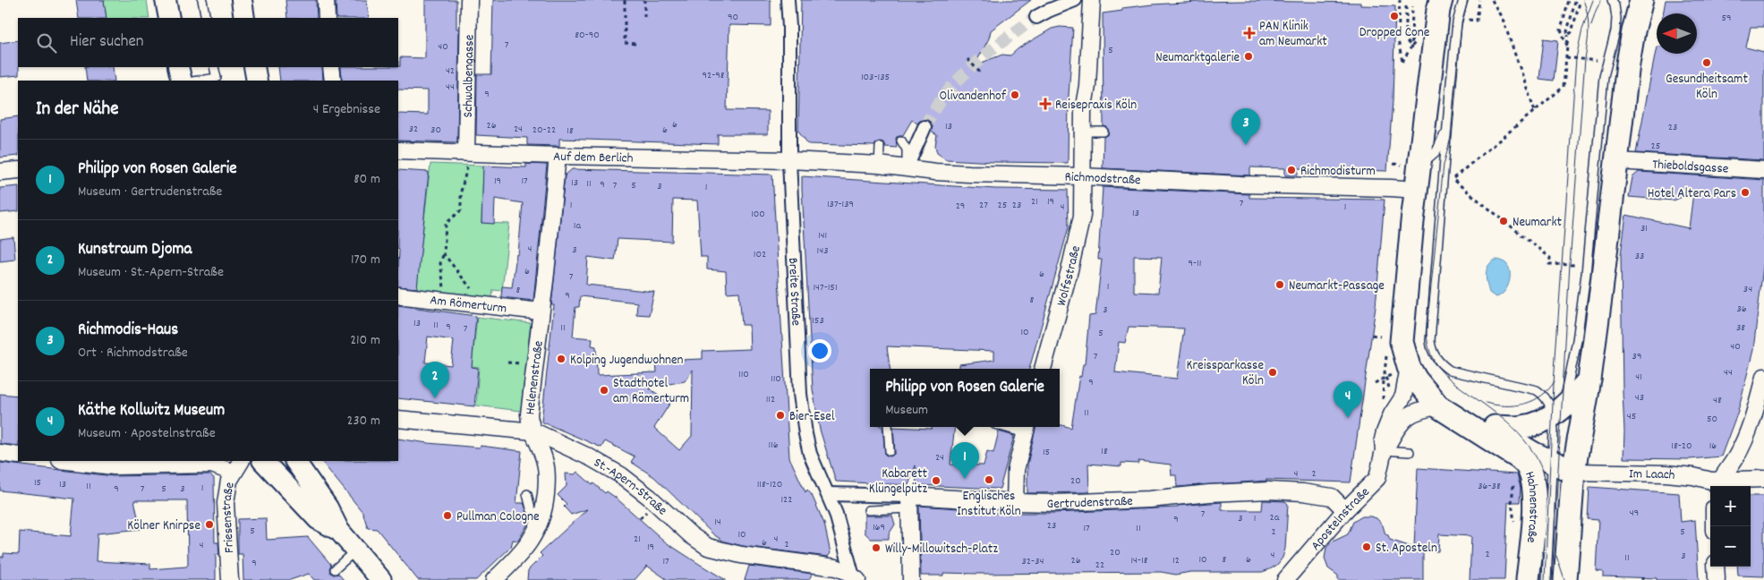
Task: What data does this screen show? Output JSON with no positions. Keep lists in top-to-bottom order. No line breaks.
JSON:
{"streets":{"main road":["Hahnenstraße"],"street":["Schwalbengasse","Auf dem Berlich","Thieboldsgasse","Richmodstraße","Wolfsstraße","Breite Straße","Am Römerturm","Helenenstraße","Im Laach","St.-Apern-Straße","Gertrudenstraße","Friesenstraße","Apostelnstraße"]},"crossings":[["Schwalbengasse","Auf dem Berlich"],["Auf dem Berlich","Richmodstraße"],["Auf dem Berlich","Breite Straße"],["Auf dem Berlich","Helenenstraße"],["Richmodstraße","Wolfsstraße"],["Richmodstraße","Breite Straße"],["Breite Straße","St.-Apern-Straße"],["Breite Straße","Gertrudenstraße"],["Am Römerturm","Helenenstraße"],["Helenenstraße","St.-Apern-Straße"],["Gertrudenstraße","Apostelnstraße"]],"places":{"other":["Dropped Cone","Neumarktgalerie","Gesundheitsamt Köln","Olivandenhof","Richmodisturm","Hotel Altera Pars","Neumarkt","Neumarkt-Passage","Kolping Jugendwohnen","Kreissparkasse Köln","Stadthotel am Römerturm","Bier-Esel","Englisches Institut Köln","Kabarett Klüngelpütz","Pullman Cologne","Kölner Knirpse","St. Aposteln","Willy-Millowitsch-Platz"],"health":["PAN Klinik am Neumarkt","Reisepraxis Köln"]},"house_numbers":["90","59","80-90","7","40","5","42","92-98","103-135","44","9","6","26","13","23","32","24","30","20-22","6","18","25","19","17","13","11","9","7","5","3","1","21","19","7","137-139","1","27","25","23","29","4","1","13","100","1a","31","141","4","3","143","102","33","9-11","6","6","7","1","147-151","34","8","9","8","36","3","153","13","11","9","11","38","7","10","5","40","7","39","44","110","41","110","9","43","112","48","11","45","50","116","18-20","16","18","15","24","4","2","20","15","13","118-120","11","36-38","1","9","7","5","3","122","49","7","2a","3","1","9","14","23","169","17","11","5","2","5","10","21","4","6","2","4","19","20","2","4","3","11","10","8","6","26","14-18","12","17","32-34","9","22"],"north":"left","page":{"search":"Hier suchen","heading":["In der Nähe","4 Ergebnisse"],"pins":["3","2","4","1"],"list":[{"mark":"1","name":"Philipp von Rosen Galerie","note":"Museum · Gertrudenstraße","value":"80 m"},{"mark":"2","name":"Kunstraum Djoma","note":"Museum · St.-Apern-Straße","value":"170 m"},{"mark":"3","name":"Richmodis-Haus","note":"Ort · Richmodstraße","value":"210 m"},{"mark":"4","name":"Käthe Kollwitz Museum","note":"Museum · Apostelnstraße","value":"230 m"}],"popup":["Philipp von Rosen Galerie","Museum"],"map_buttons":["+","−"]}}
